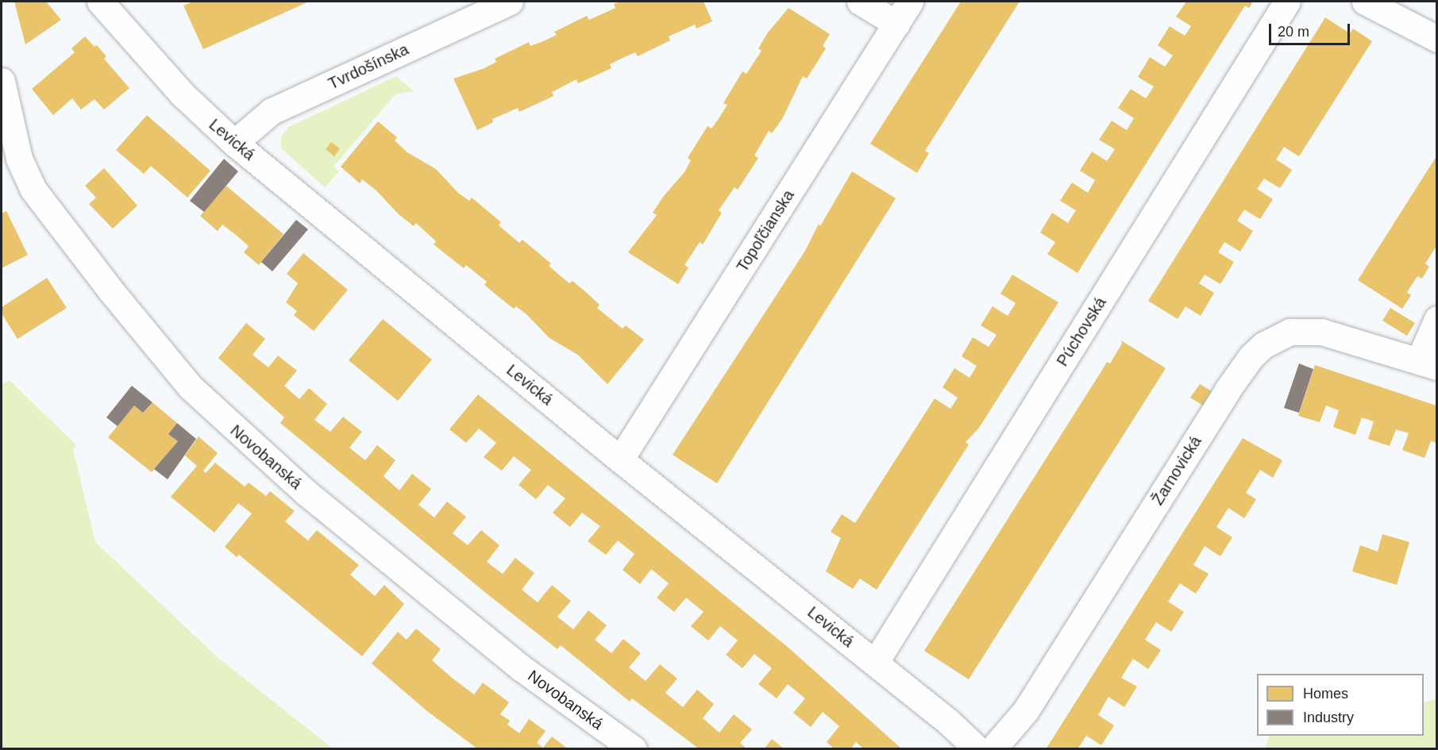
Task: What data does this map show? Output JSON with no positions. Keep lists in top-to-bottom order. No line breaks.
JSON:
{"streets":{"street":["Tvrdošínska","Levická","Topoľčianska","Púchovská","Novobanská","Žarnovická"]},"crossings":[["Tvrdošínska","Levická"],["Levická","Topoľčianska"],["Levická","Púchovská"]],"legend":["Homes","Industry"],"scale_bar":"20 m"}
